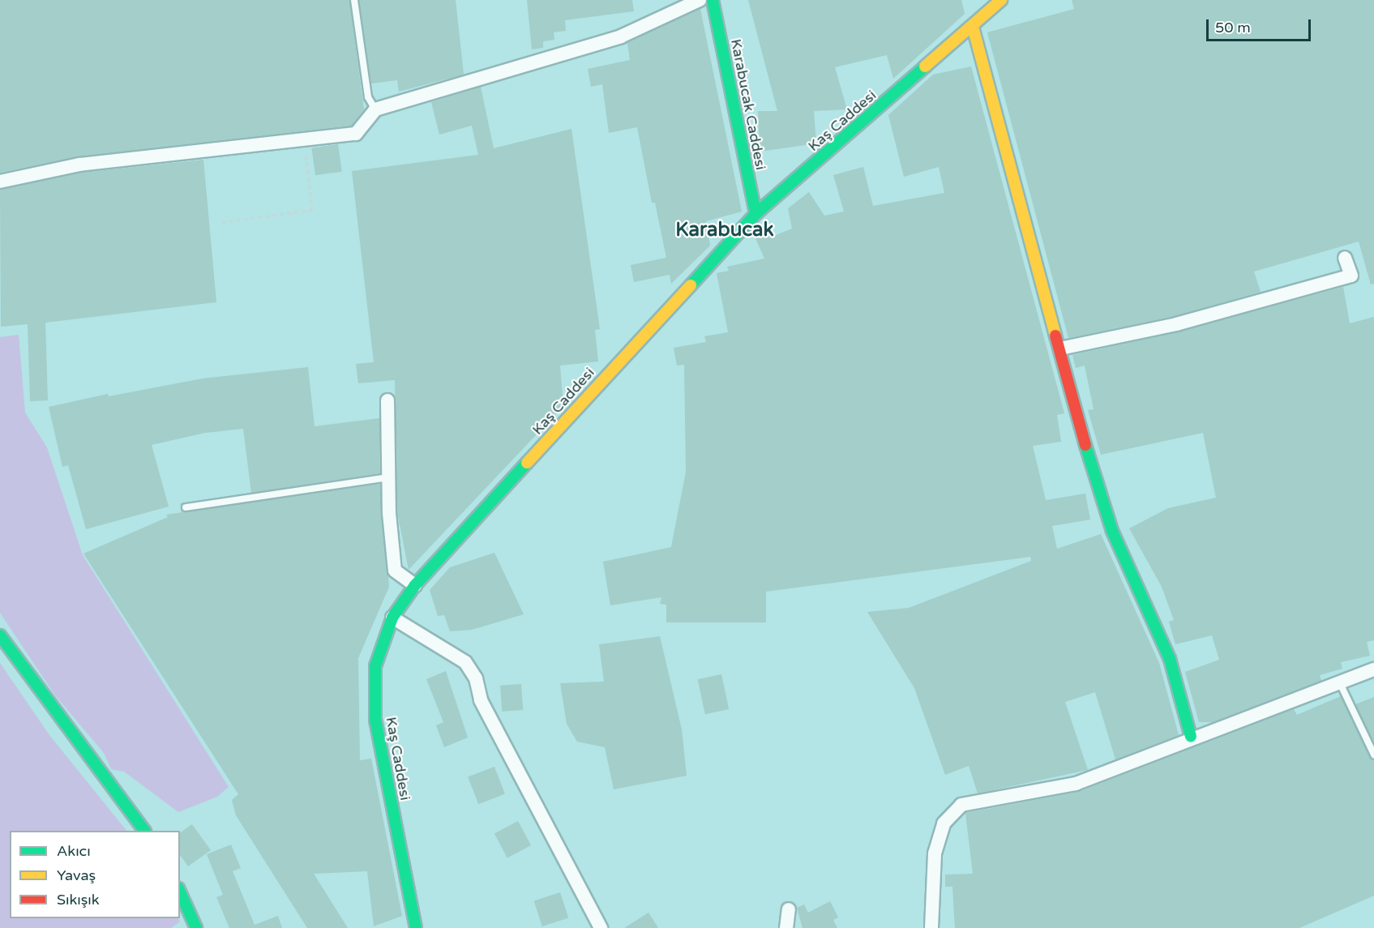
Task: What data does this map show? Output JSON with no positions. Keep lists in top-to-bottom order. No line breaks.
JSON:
{"streets":{"street":["Karabucak Caddesi","Kaş Caddesi"]},"crossings":[["Karabucak Caddesi","Kaş Caddesi"]],"districts":["Karabucak"],"legend":["Akıcı","Yavaş","Sıkışık"],"scale_bar":"50 m"}
